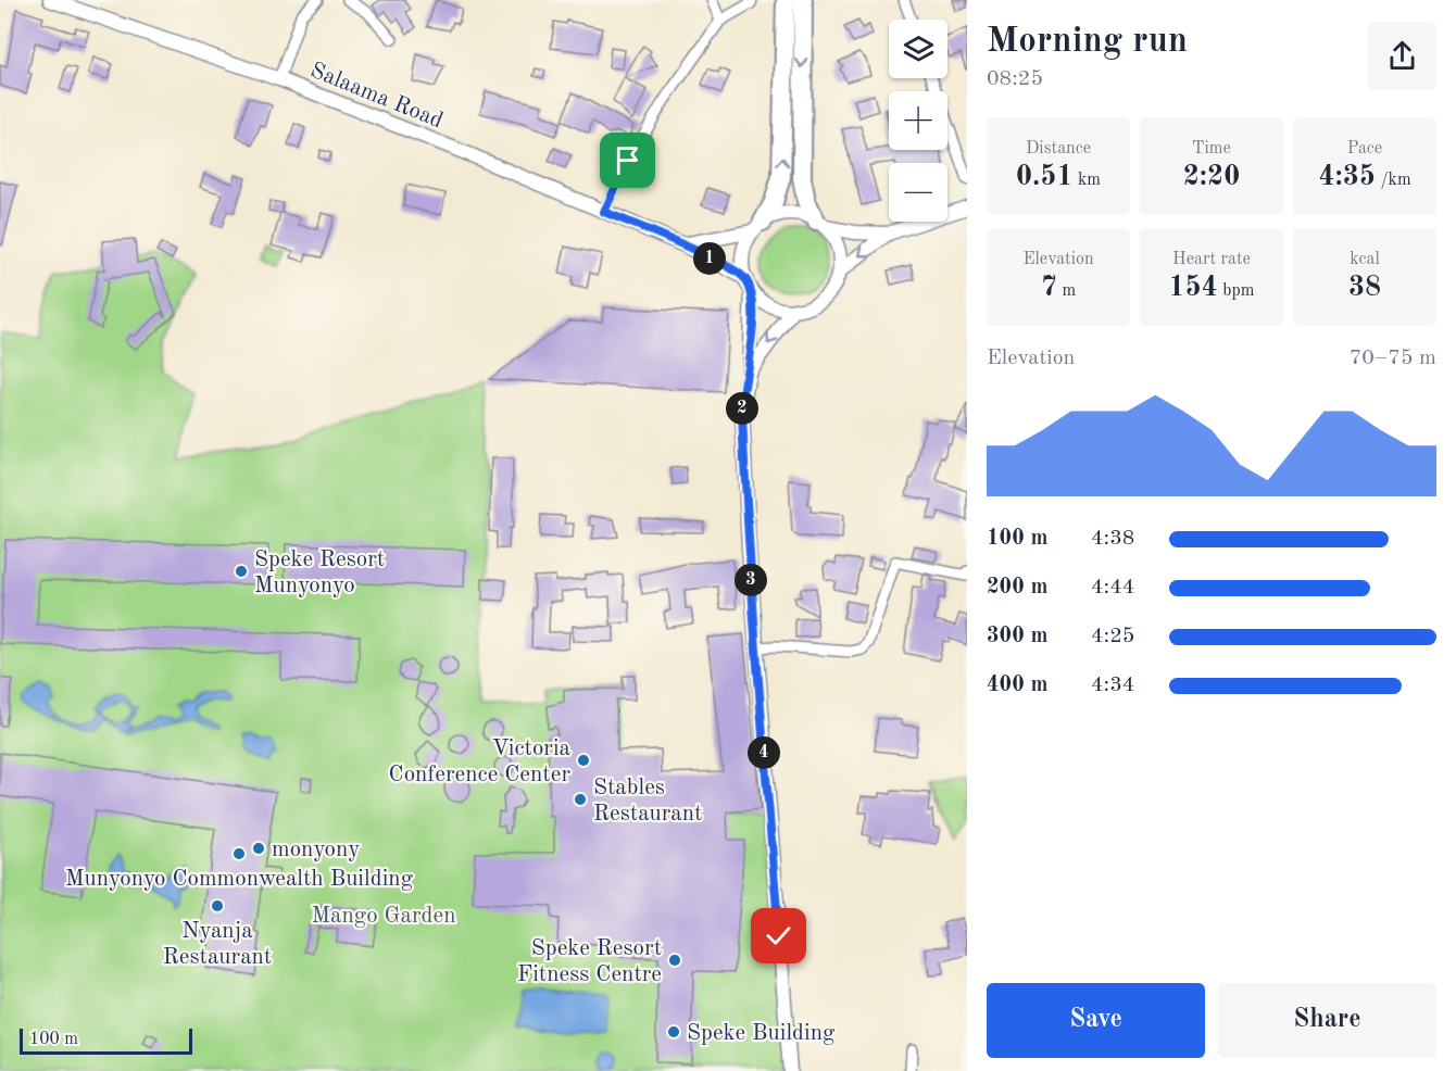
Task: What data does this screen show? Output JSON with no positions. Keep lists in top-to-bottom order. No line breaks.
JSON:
{"streets":{"main road":["Salaama Road"]},"parks":["Mango Garden"],"places":["Speke Resort Munyonyo","Victoria Conference Center","Stables Restaurant","monyony","Munyonyo Commonwealth Building","Nyanja Restaurant","Speke Resort Fitness Centre","Speke Building"],"scale_bar":"100 m","page":{"heading":["Morning run","08:25"],"map_buttons":["+","−"],"stats":[["Distance","0.51 km"],["Time","2:20"],["Pace","4:35 /km"],["Elevation","7 m"],["Heart rate","154 bpm"],["kcal","38"]],"pins":["1","2","3","4"],"chart":["Elevation","70–75 m"],"list":[{"name":"100 m","note":"4:38"},{"name":"200 m","note":"4:44"},{"name":"300 m","note":"4:25"},{"name":"400 m","note":"4:34"}],"buttons":["Save","Share"],"scale":"100 m"}}
